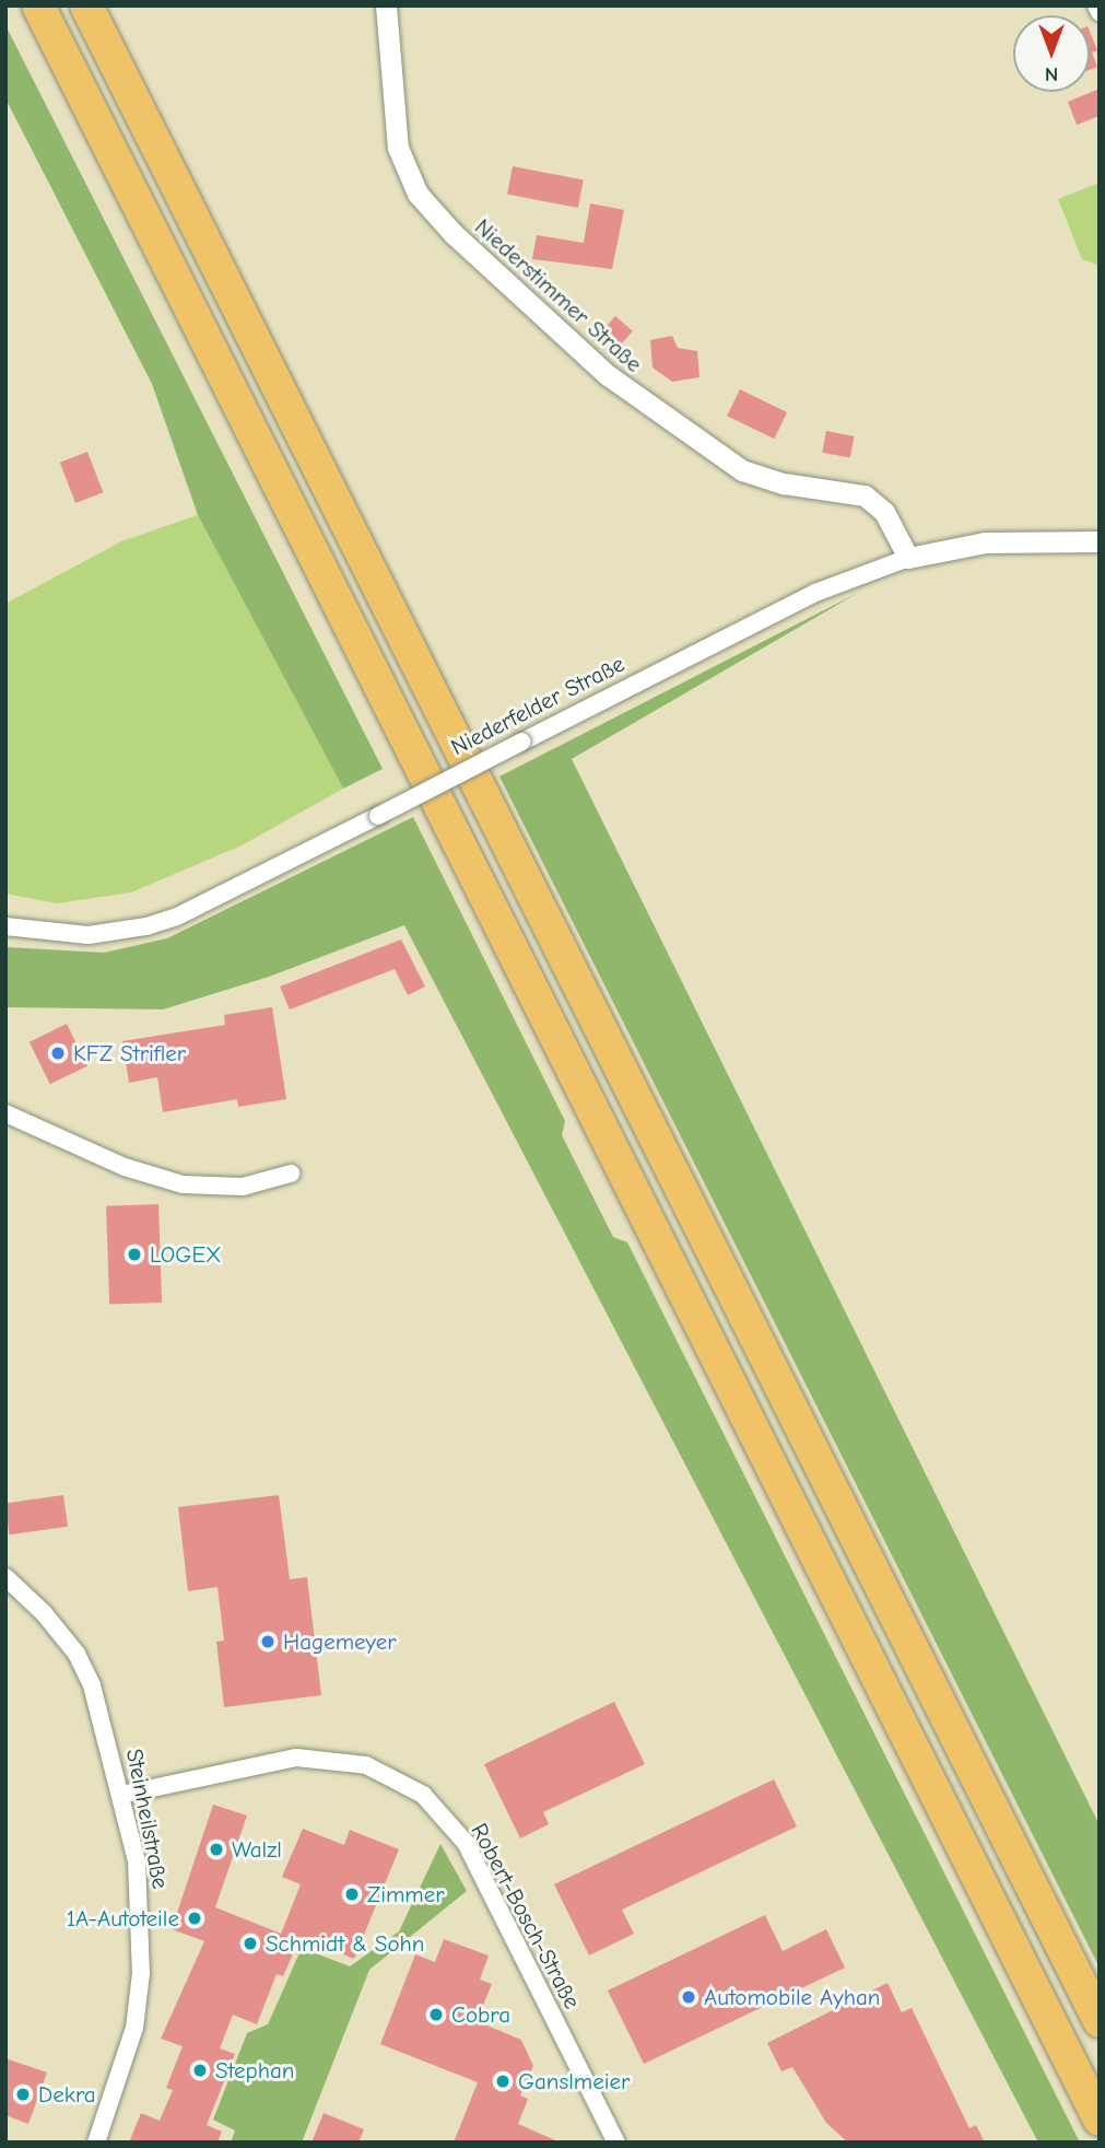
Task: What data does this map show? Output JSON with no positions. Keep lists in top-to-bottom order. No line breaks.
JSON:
{"streets":{"street":["Niederstimmer Straße","Niederfelder Straße","Steinheilstraße","Robert-Bosch-Straße"]},"crossings":[["Niederstimmer Straße","Niederfelder Straße"],["Steinheilstraße","Robert-Bosch-Straße"]],"places":["KFZ Strifler","LOGEX","Hagemeyer","Walzl","Zimmer","1A-Autoteile","Schmidt & Sohn","Automobile Ayhan","Cobra","Stephan","Ganslmeier","Dekra"],"north":"bottom"}
